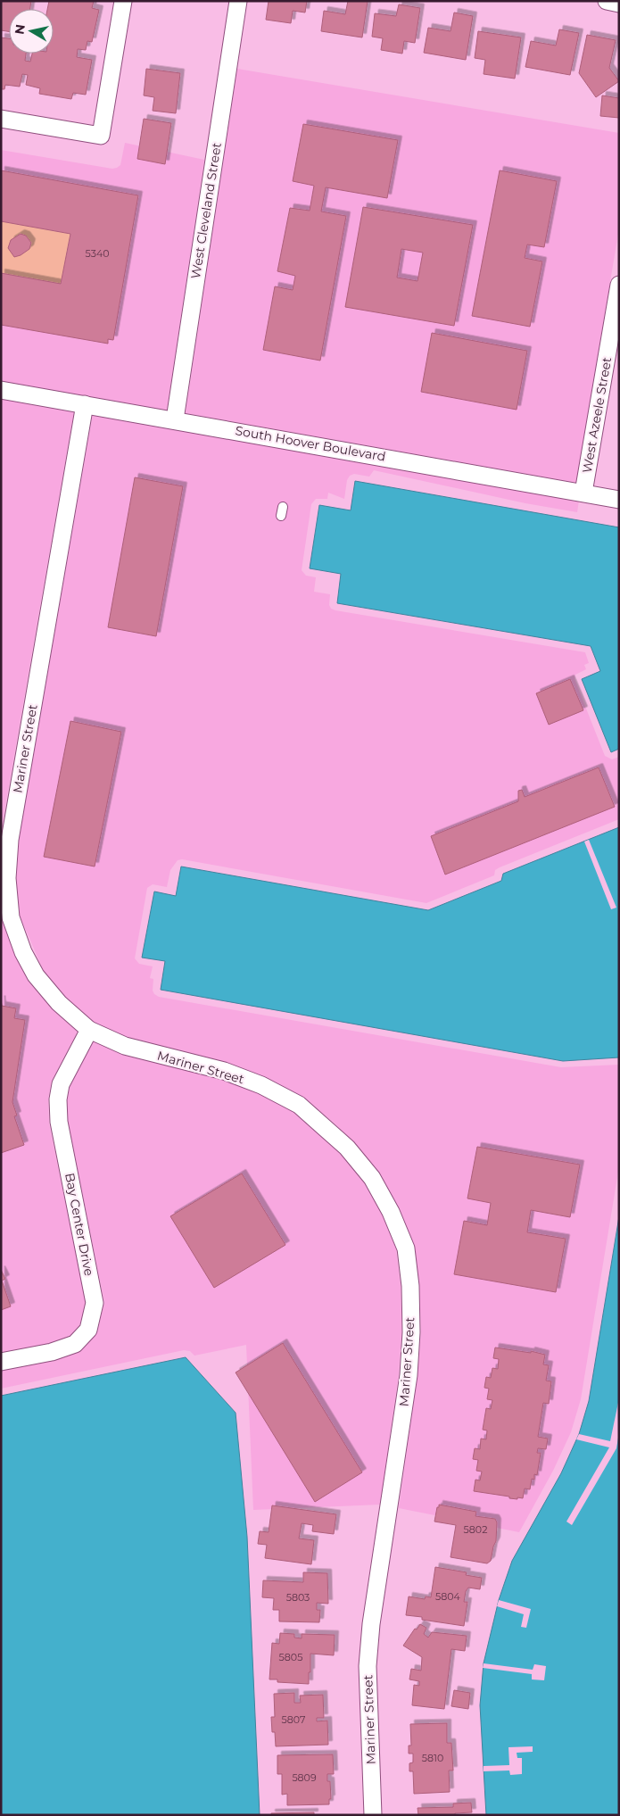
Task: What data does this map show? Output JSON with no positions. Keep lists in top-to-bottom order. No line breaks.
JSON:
{"streets":{"street":["West Cleveland Street","West Azeele Street","South Hoover Boulevard","Mariner Street","Bay Center Drive"]},"crossings":[["West Cleveland Street","South Hoover Boulevard"],["West Azeele Street","South Hoover Boulevard"],["South Hoover Boulevard","Mariner Street"],["Mariner Street","Bay Center Drive"]],"house_numbers":["5340","5802","5804","5803","5805","5807","5810","5809"],"north":"left"}
